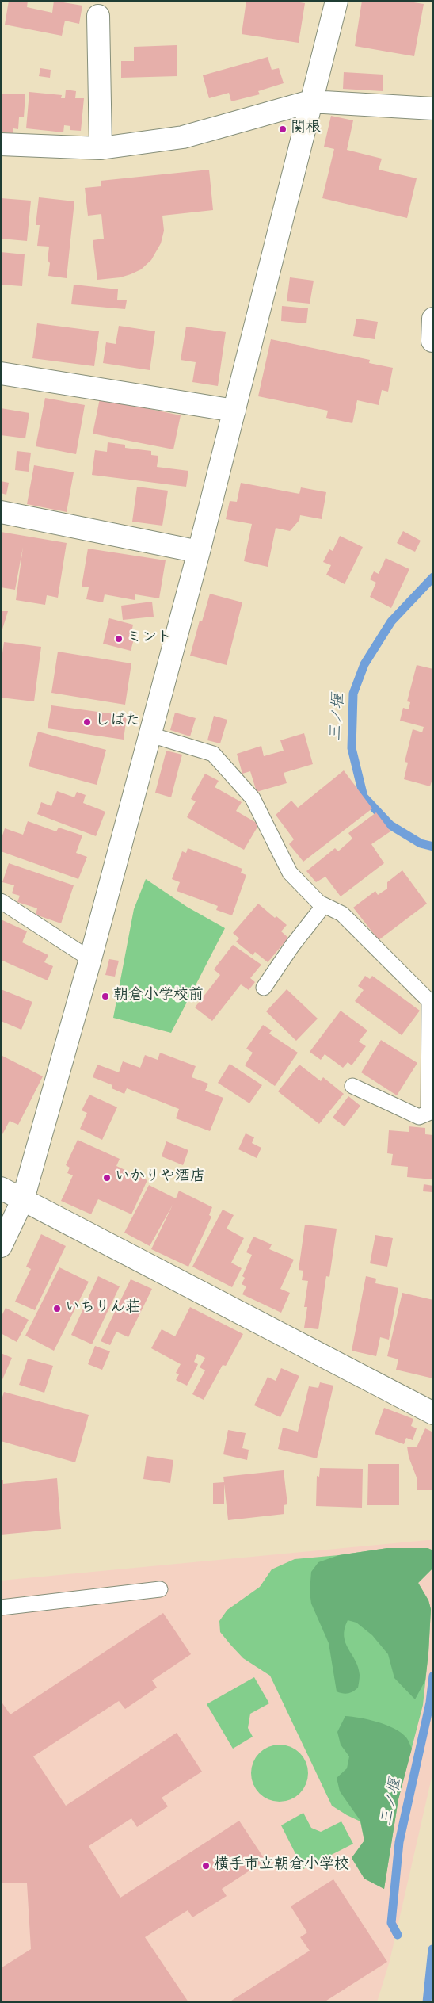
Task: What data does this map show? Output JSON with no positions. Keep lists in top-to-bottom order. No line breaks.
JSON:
{"water":["三ノ堰"],"places":["関根","ミント","しばた","朝倉小学校前","いかりや酒店","いちりん荘","横手市立朝倉小学校"]}
